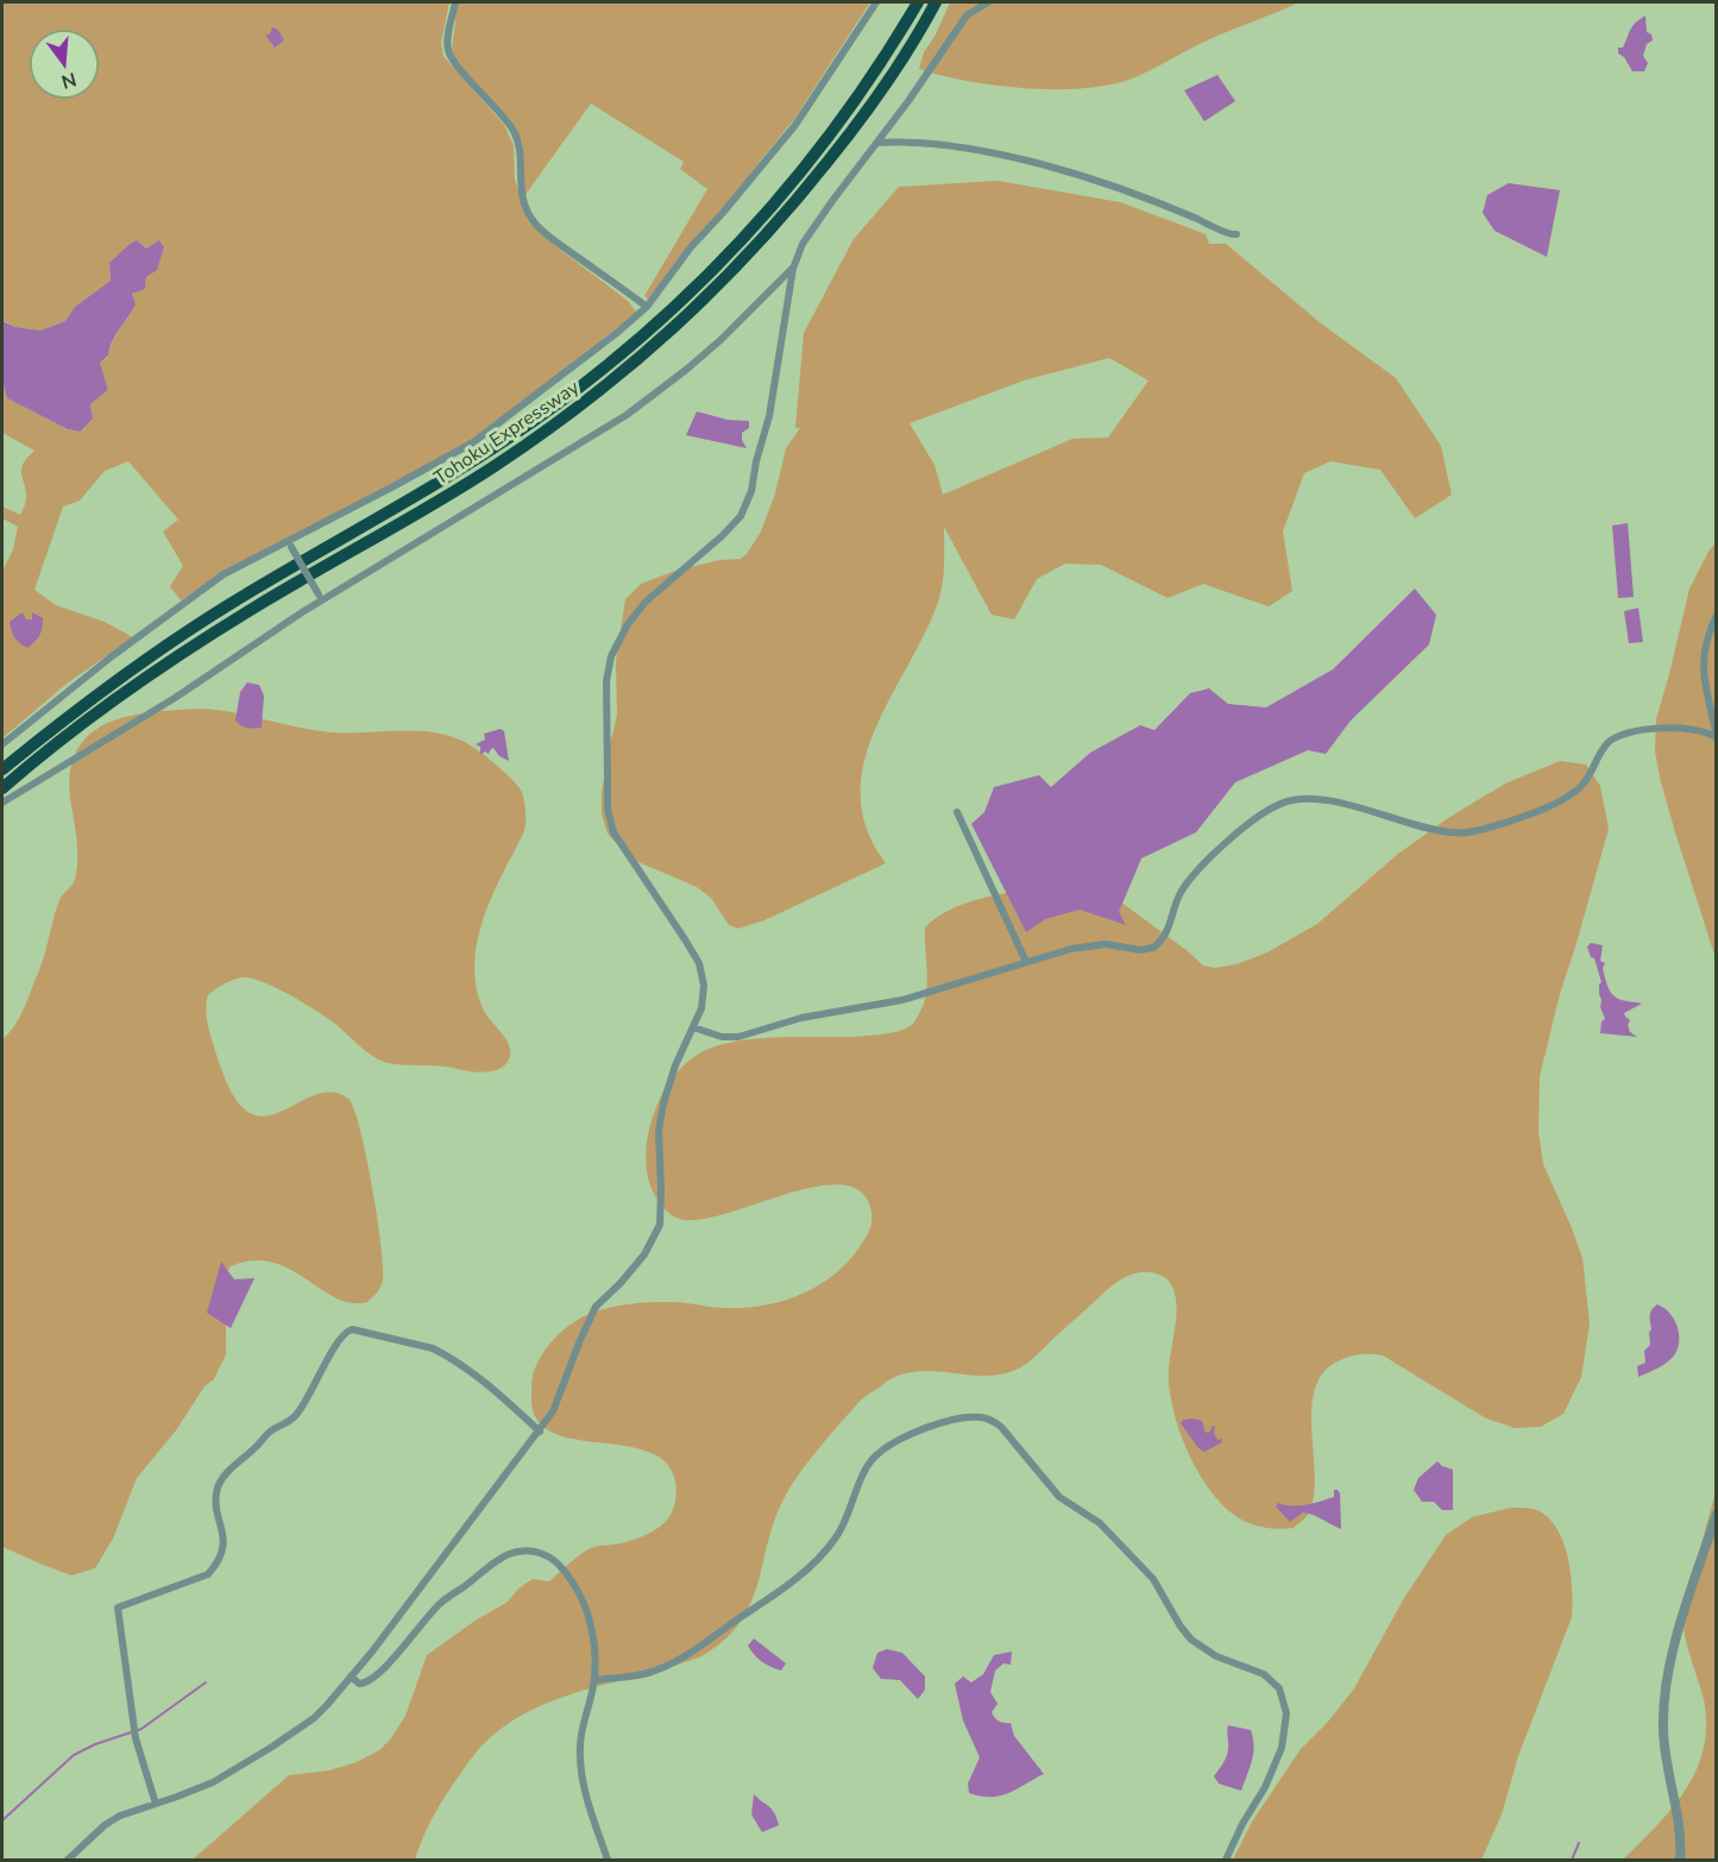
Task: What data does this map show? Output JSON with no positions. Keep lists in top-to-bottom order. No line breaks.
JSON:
{"streets":{"highway":["Tohoku Expressway"]},"north":"bottom"}
